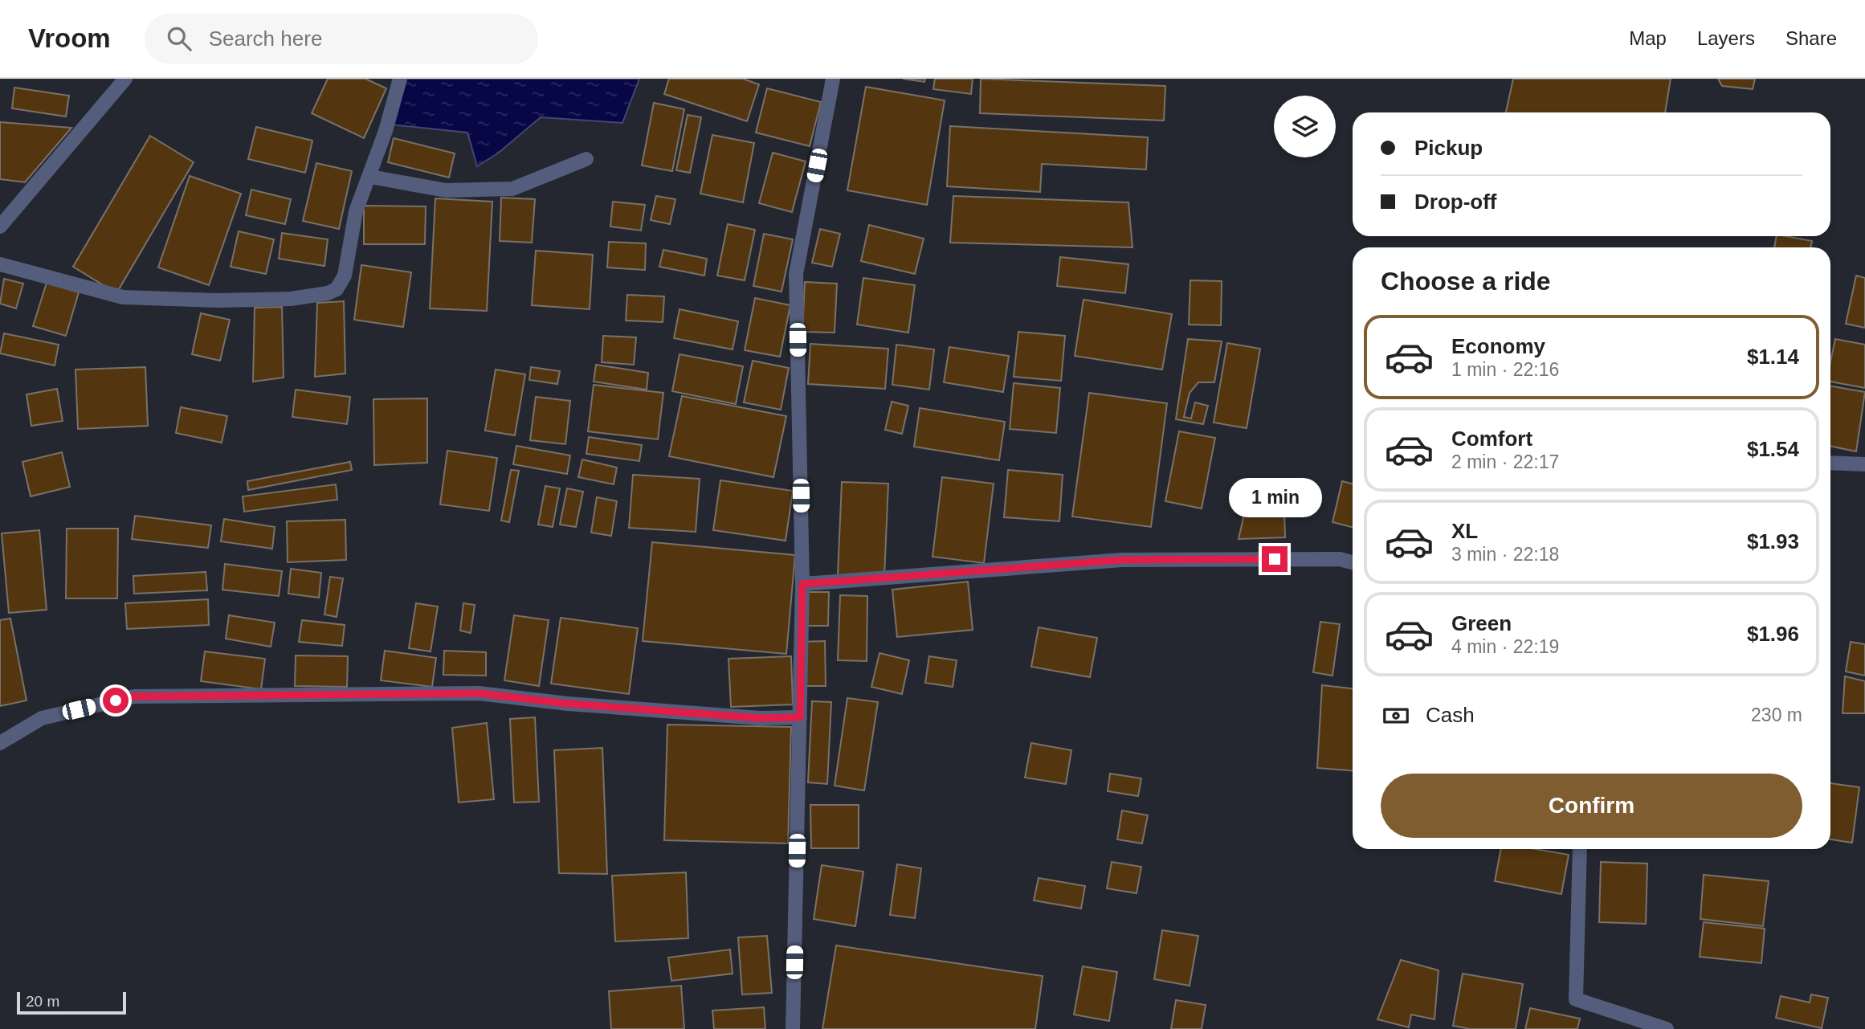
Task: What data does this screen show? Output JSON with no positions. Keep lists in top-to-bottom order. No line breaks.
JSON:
{"scale_bar":"20 m","page":{"header":"Vroom","search":"Search here","nav":["Map","Layers","Share"],"banner":["Pickup","Drop-off"],"heading":"Choose a ride","list":[{"name":"Economy","note":"1 min · 22:16","value":"$1.14"},{"name":"Comfort","note":"2 min · 22:17","value":"$1.54"},{"name":"XL","note":"3 min · 22:18","value":"$1.93"},{"name":"Green","note":"4 min · 22:19","value":"$1.96"}],"bubble":"1 min","pay":["Cash","230 m"],"buttons":"Confirm","scale":"20 m"}}
